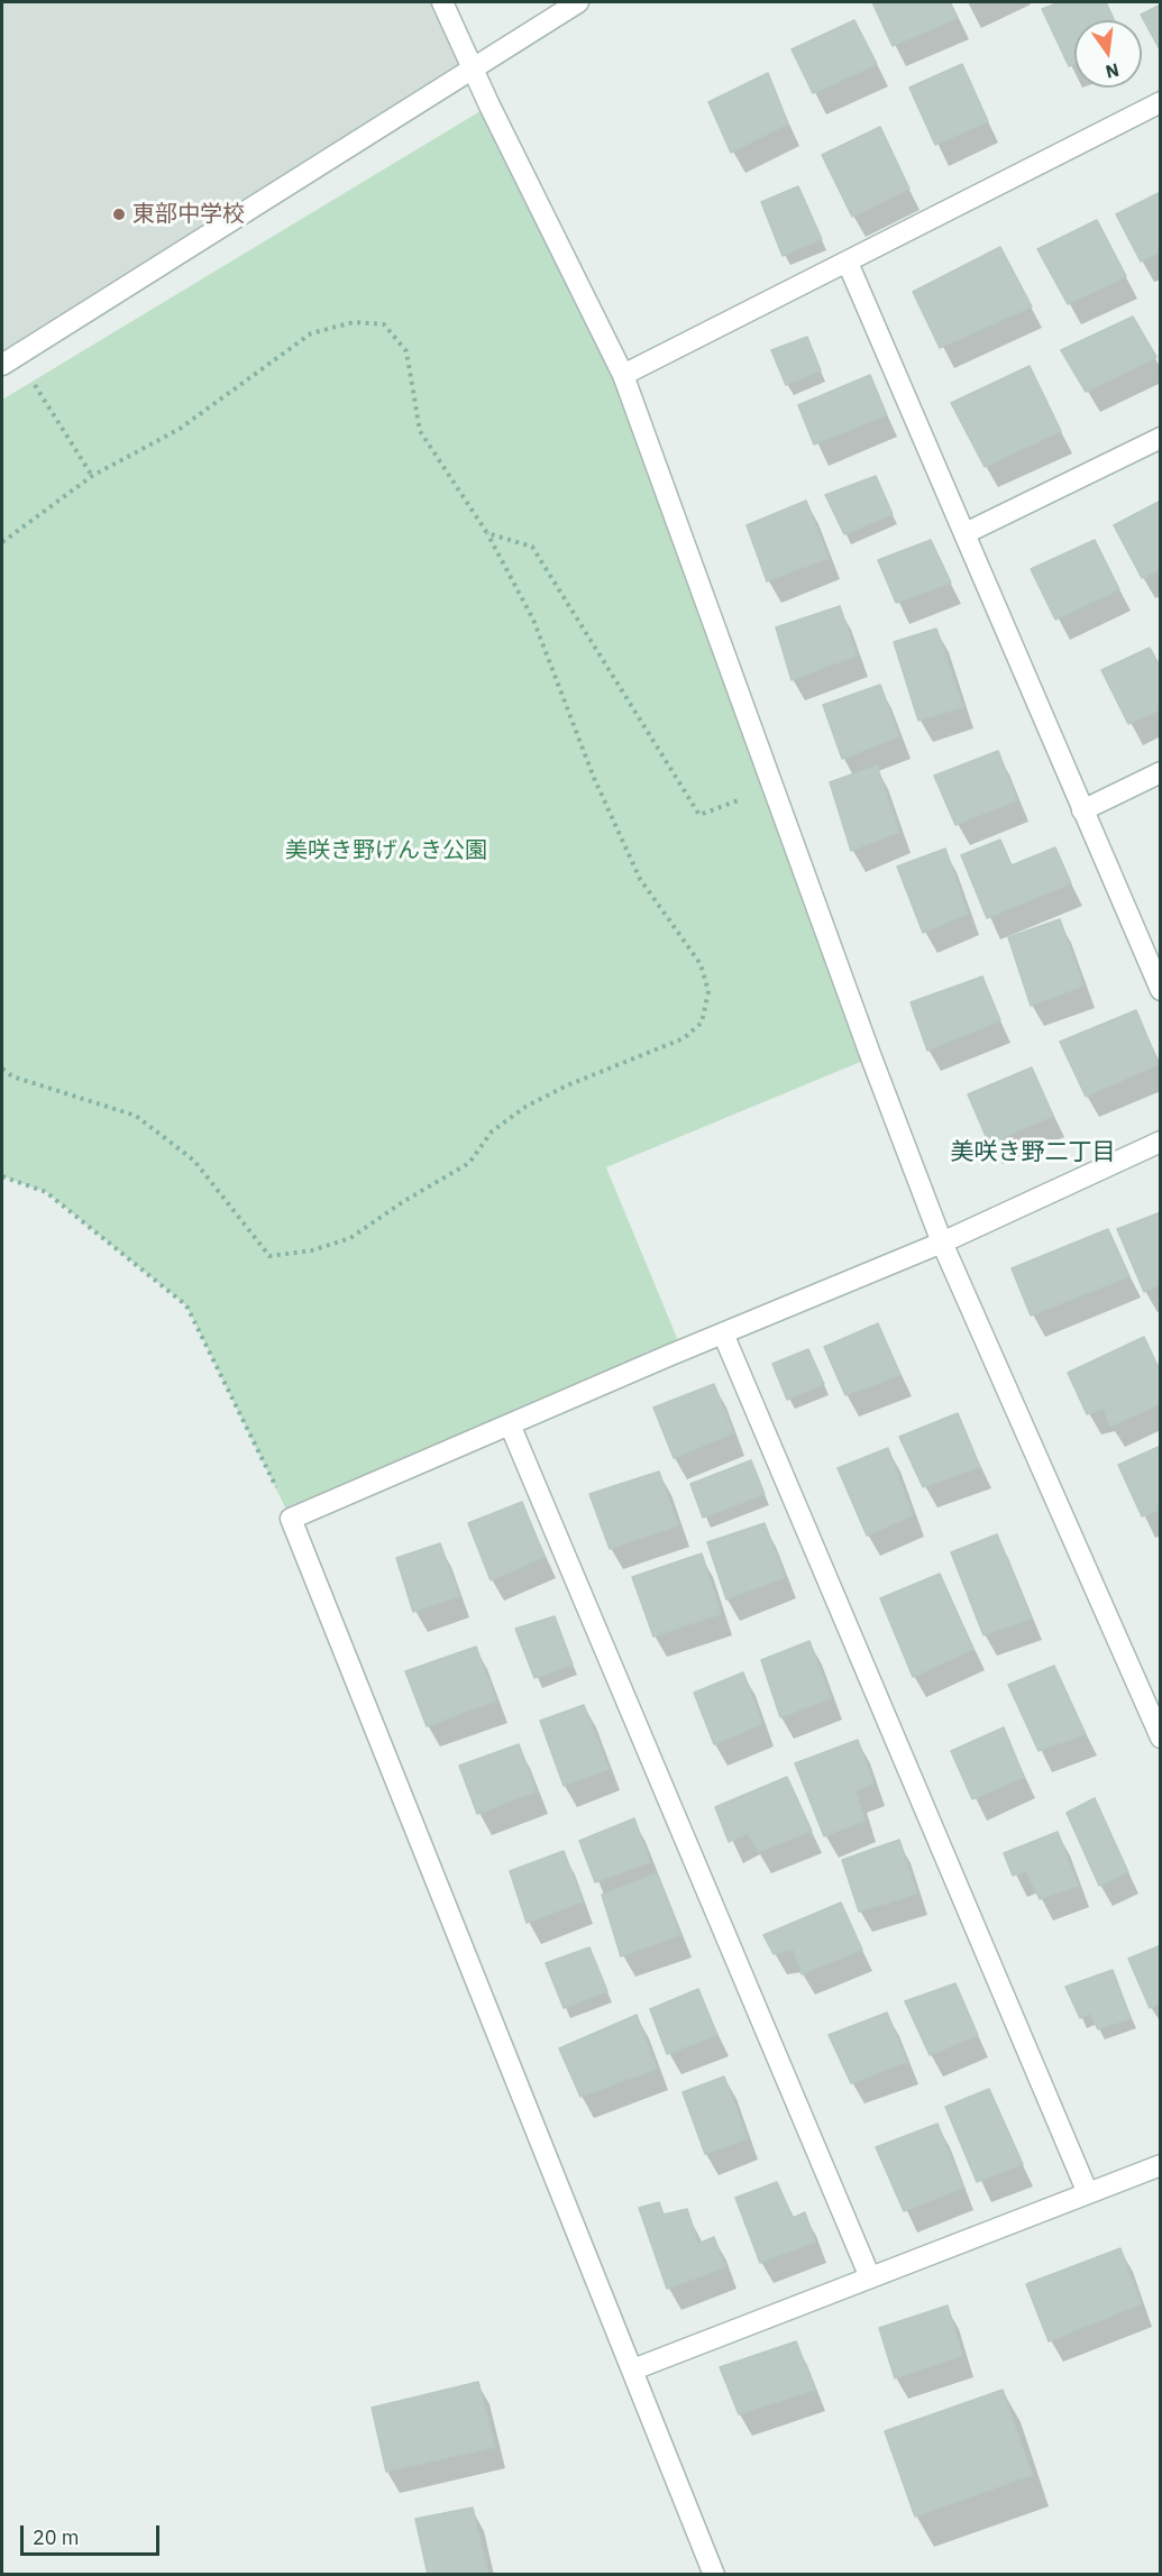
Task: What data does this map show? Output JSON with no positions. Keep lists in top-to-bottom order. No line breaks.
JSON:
{"districts":["美咲き野二丁目"],"parks":["美咲き野げんき公園"],"places":["東部中学校"],"scale_bar":"20 m","north":"bottom"}
